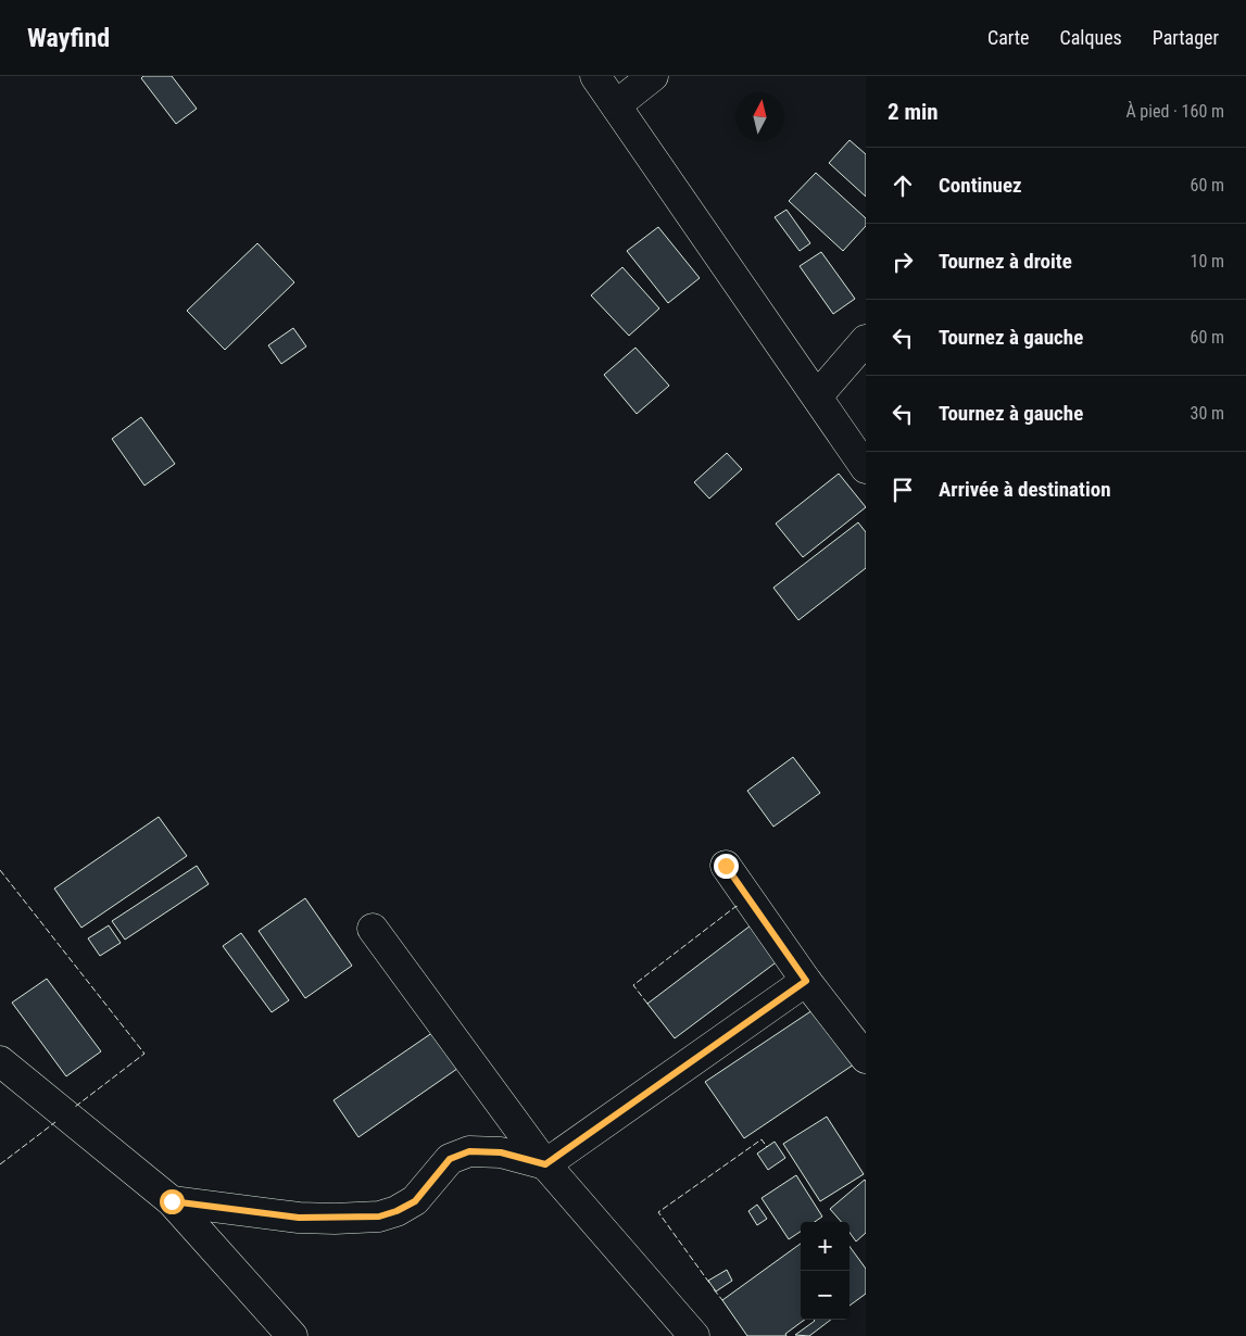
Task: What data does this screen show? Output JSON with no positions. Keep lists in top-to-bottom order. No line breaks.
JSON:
{"north":"top","page":{"header":"Wayfind","nav":["Carte","Calques","Partager"],"heading":["2 min","À pied · 160 m"],"list":[["Continuez","60 m"],["Tournez à droite","10 m"],["Tournez à gauche","60 m"],["Tournez à gauche","30 m"],"Arrivée à destination"],"map_buttons":["+","−"]}}
